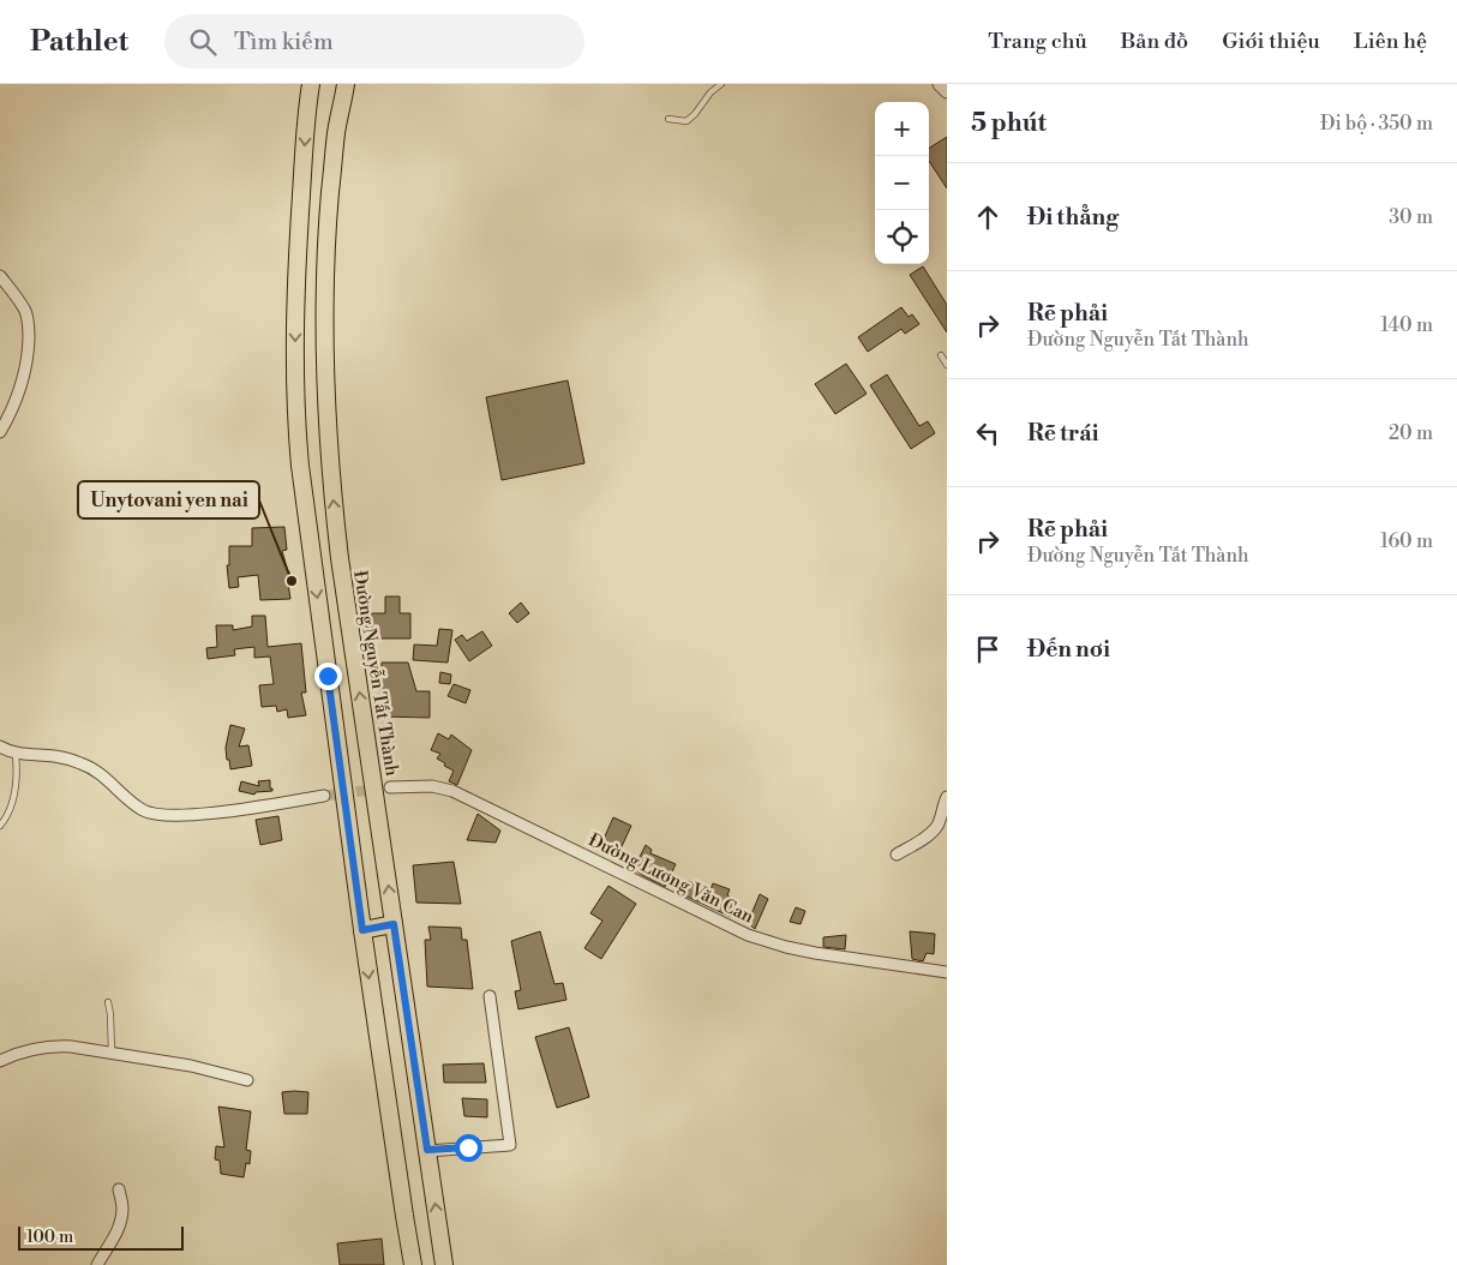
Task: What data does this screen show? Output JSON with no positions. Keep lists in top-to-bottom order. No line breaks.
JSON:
{"streets":{"main road":["Đường Nguyễn Tất Thành"],"street":["Đường Lương Văn Can"]},"places":["Unytovani yen nai"],"scale_bar":"100 m","page":{"header":"Pathlet","search":"Tìm kiếm","nav":["Trang chủ","Bản đồ","Giới thiệu","Liên hệ"],"heading":["5 phút","Đi bộ · 350 m"],"map_buttons":["+","−"],"list":[["Đi thẳng","30 m"],["Rẽ phải","Đường Nguyễn Tất Thành","140 m"],["Rẽ trái","20 m"],["Rẽ phải","Đường Nguyễn Tất Thành","160 m"],"Đến nơi"],"scale":"100 m"}}
